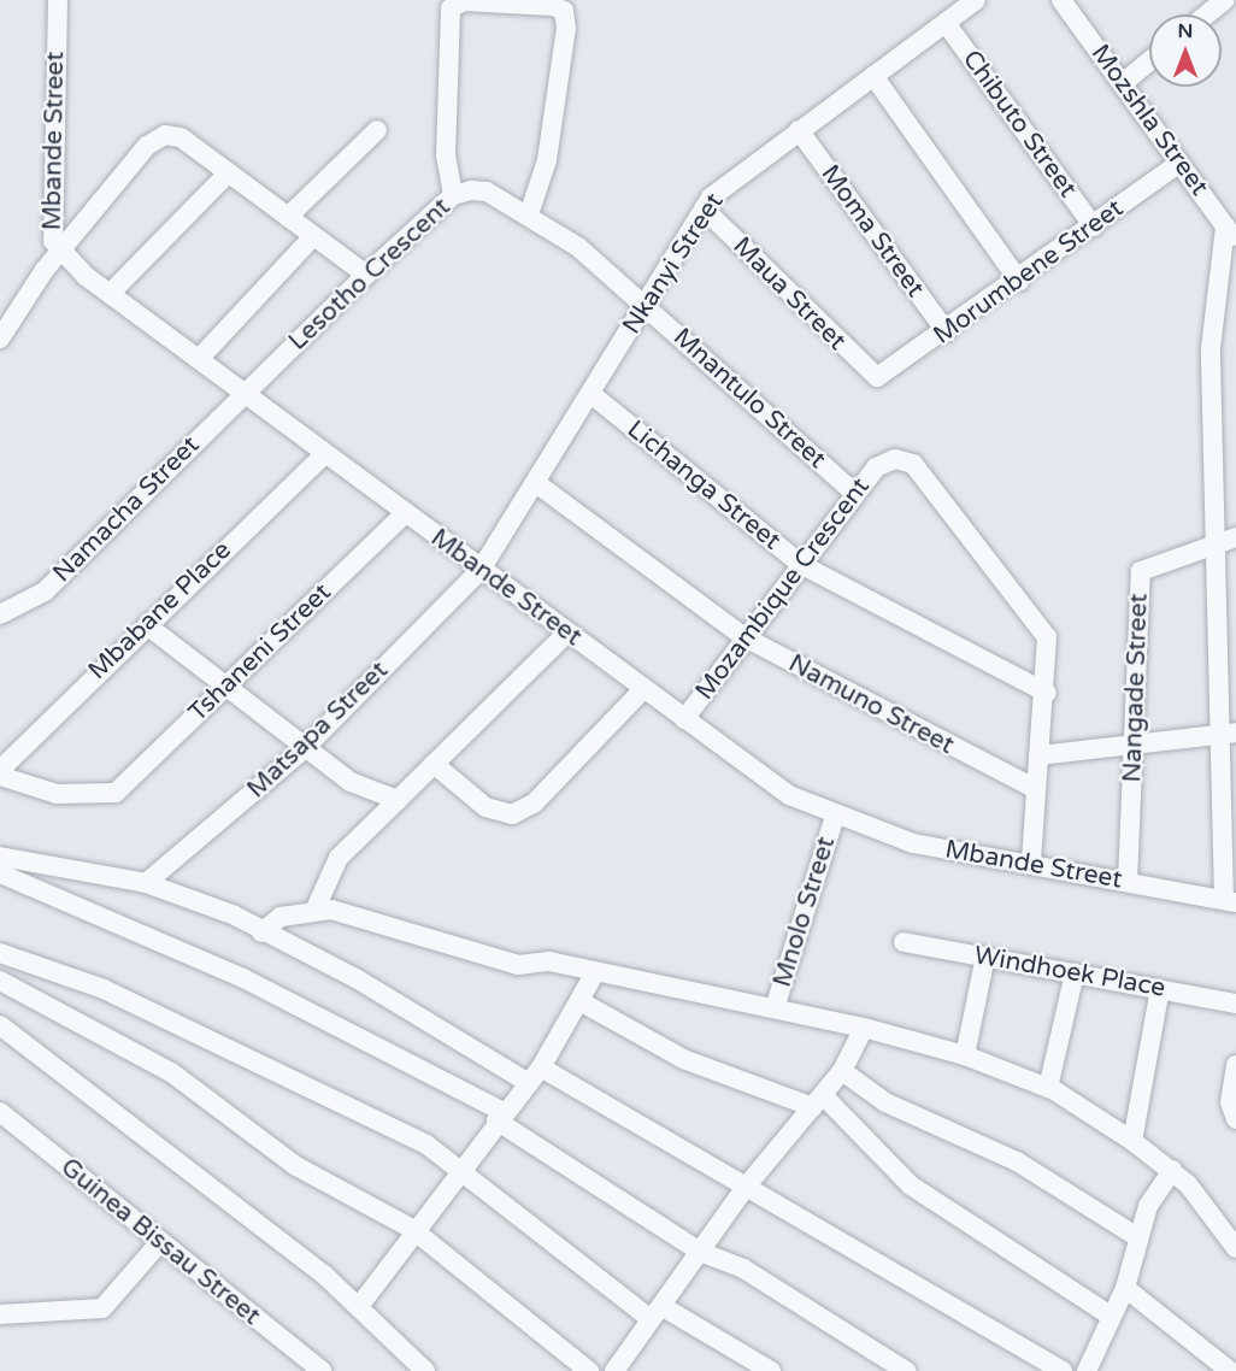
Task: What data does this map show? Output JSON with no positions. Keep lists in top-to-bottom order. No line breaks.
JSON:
{"streets":{"street":["Mozshla Street","Chibuto Street","Mbande Street","Moma Street","Nkanyi Street","Morumbene Street","Lesotho Crescent","Maua Street","Mnantulo Street","Lichanga Street","Namacha Street","Mozambique Crescent","Mbabane Place","Tshaneni Street","Nangade Street","Namuno Street","Matsapa Street","Mnolo Street","Windhoek Place","Guinea Bissau Street"]},"crossings":[["Mozshla Street","Morumbene Street"],["Chibuto Street","Nkanyi Street"],["Chibuto Street","Morumbene Street"],["Mbande Street","Nkanyi Street"],["Mbande Street","Lesotho Crescent"],["Mbande Street","Namacha Street"],["Mbande Street","Mozambique Crescent"],["Mbande Street","Mbabane Place"],["Mbande Street","Tshaneni Street"],["Mbande Street","Nangade Street"],["Mbande Street","Matsapa Street"],["Mbande Street","Mnolo Street"],["Moma Street","Nkanyi Street"],["Moma Street","Morumbene Street"],["Nkanyi Street","Lesotho Crescent"],["Nkanyi Street","Maua Street"],["Nkanyi Street","Mnantulo Street"],["Nkanyi Street","Lichanga Street"],["Nkanyi Street","Namuno Street"],["Nkanyi Street","Matsapa Street"],["Morumbene Street","Maua Street"],["Lesotho Crescent","Mnantulo Street"],["Lesotho Crescent","Namacha Street"],["Mnantulo Street","Mozambique Crescent"],["Lichanga Street","Mozambique Crescent"],["Mozambique Crescent","Namuno Street"]],"north":"top"}
